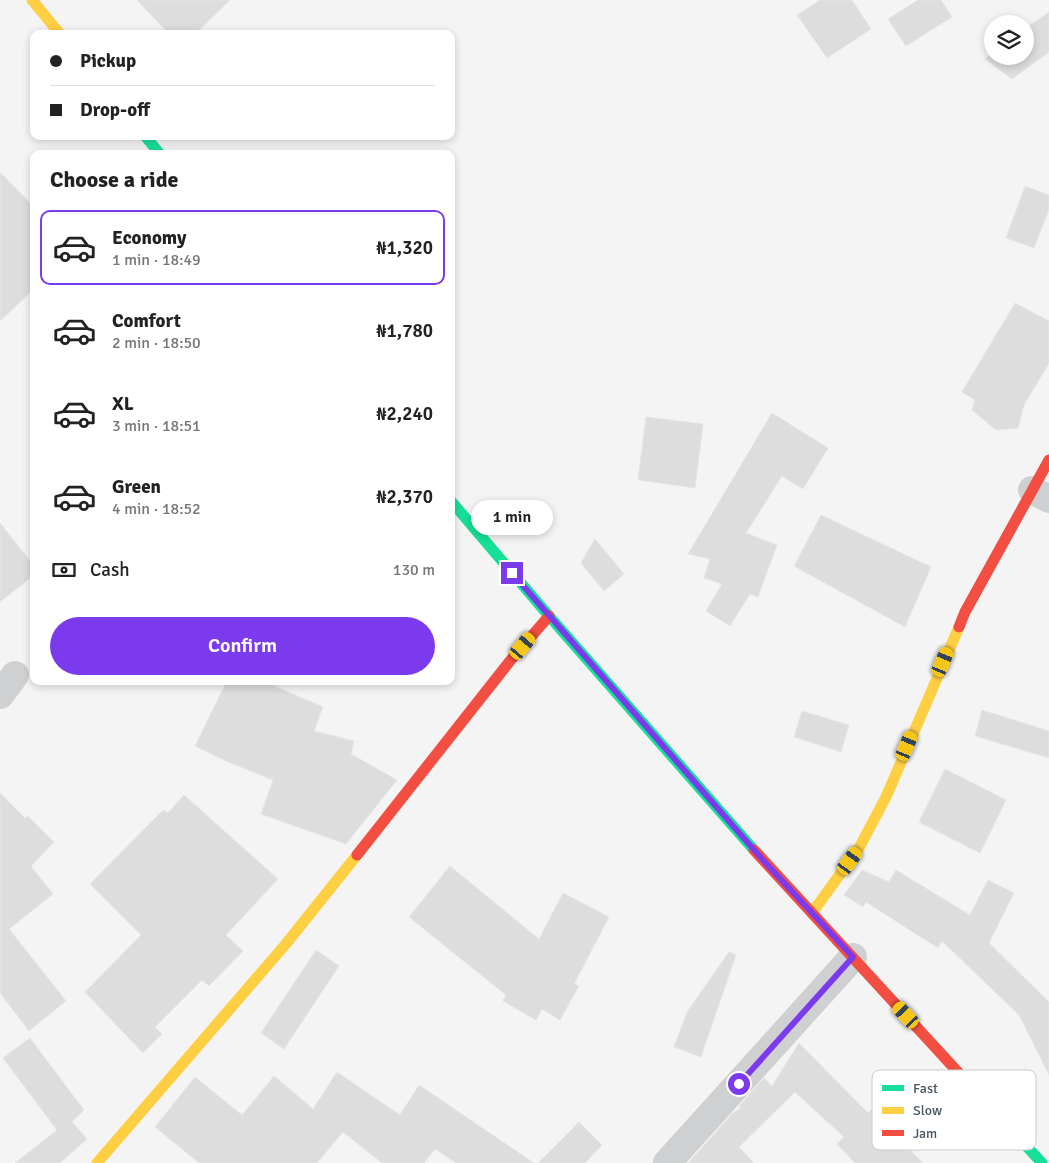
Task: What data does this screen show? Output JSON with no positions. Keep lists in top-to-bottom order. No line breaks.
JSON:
{"legend":["Fast","Slow","Jam"],"page":{"banner":["Pickup","Drop-off"],"heading":"Choose a ride","list":[{"name":"Economy","note":"1 min · 18:49","value":"₦1,320"},{"name":"Comfort","note":"2 min · 18:50","value":"₦1,780"},{"name":"XL","note":"3 min · 18:51","value":"₦2,240"},{"name":"Green","note":"4 min · 18:52","value":"₦2,370"}],"bubble":"1 min","pay":["Cash","130 m"],"buttons":"Confirm"}}
